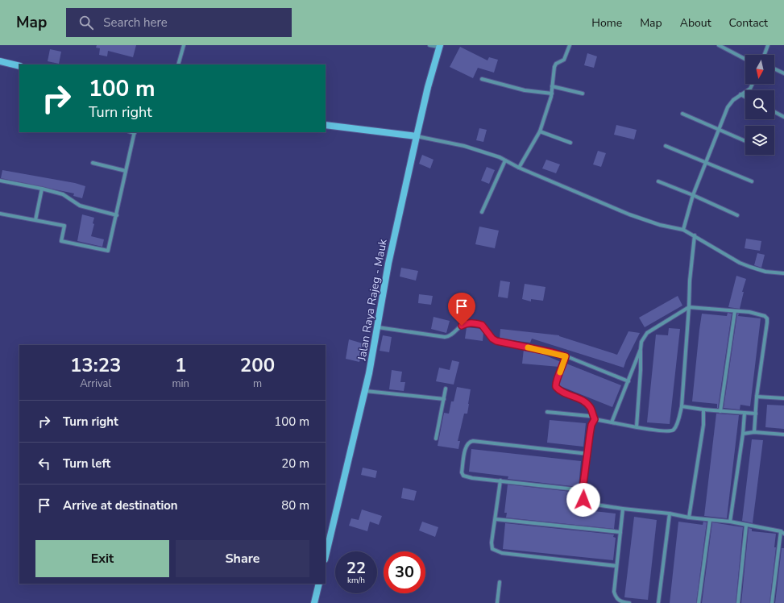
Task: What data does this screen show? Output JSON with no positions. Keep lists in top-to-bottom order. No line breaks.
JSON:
{"streets":{"main road":["Jalan Raya Rajeg - Mauk"]},"north":"bottom","page":{"header":"Map","search":"Search here","nav":["Home","Map","About","Contact"],"turn":["100 m","Turn right"],"eta":["13:23","Arrival","1","min","200","m"],"list":[{"name":"Turn right","value":"100 m"},{"name":"Turn left","value":"20 m"},{"name":"Arrive at destination","value":"80 m"}],"buttons":["Exit","Share"],"speed":"22 km/h","limit":"30"}}
